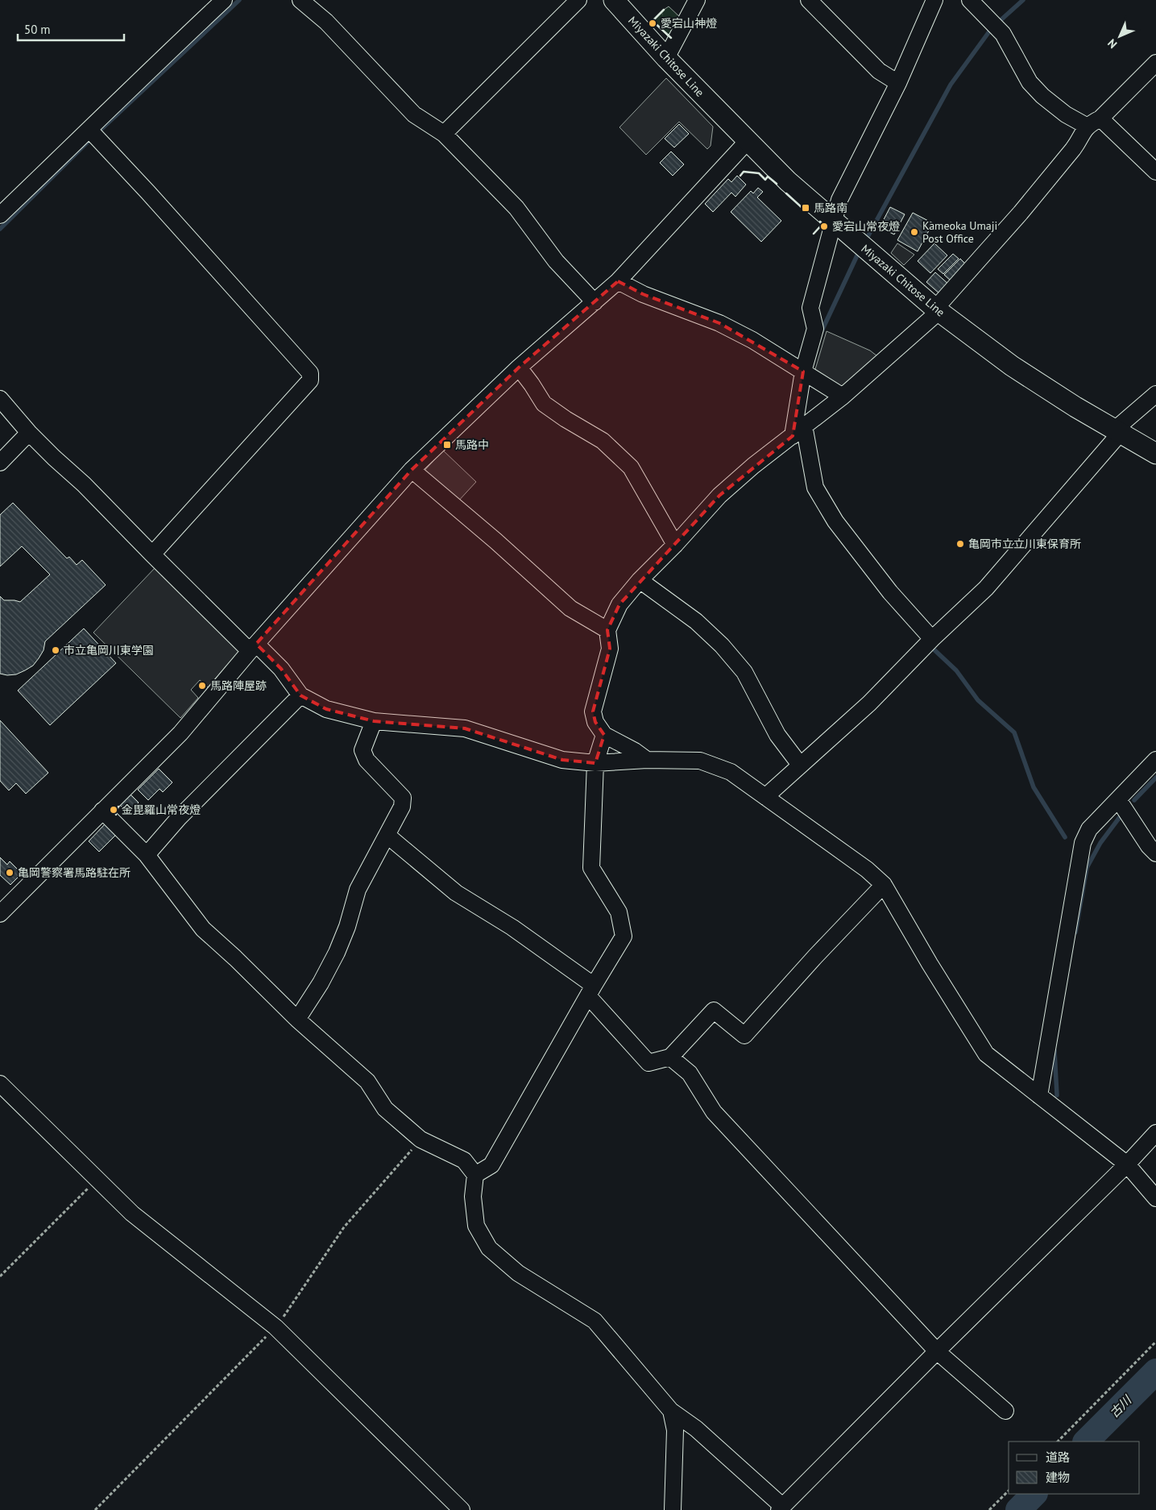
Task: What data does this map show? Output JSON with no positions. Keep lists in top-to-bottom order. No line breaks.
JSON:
{"streets":{"main road":["Miyazaki Chitose Line"]},"water":["古川"],"places":{"other":["愛宕山神燈","愛宕山常夜燈","Kameoka Umaji Post Office","亀岡市立立川東保育所","市立亀岡川東学園","馬路陣屋跡","金毘羅山常夜燈","亀岡警察署馬路駐在所"],"transit":["馬路南","馬路中"]},"legend":["道路","建物"],"scale_bar":"50 m","north":"bottom left"}
